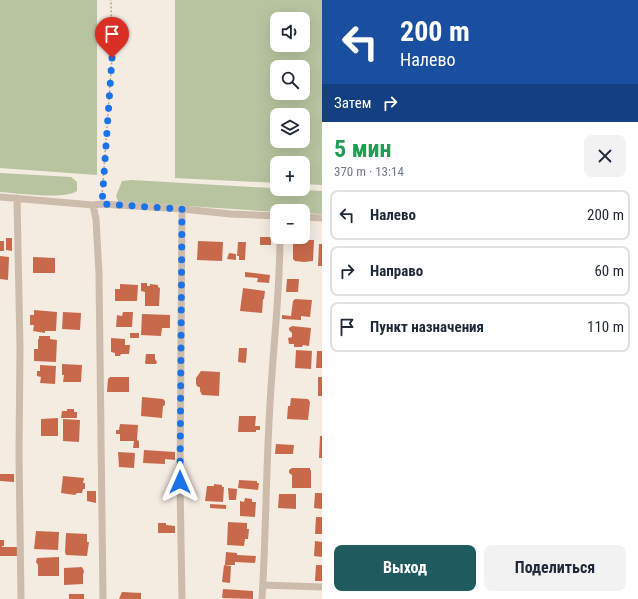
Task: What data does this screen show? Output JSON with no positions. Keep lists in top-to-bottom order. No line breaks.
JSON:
{"page":{"turn":["200 m","Налево"],"map_buttons":["+","−"],"then":"Затем","heading":["5 мин","370 m · 13:14"],"list":[{"name":"Налево","value":"200 m"},{"name":"Направо","value":"60 m"},{"name":"Пункт назначения","value":"110 m"}],"buttons":["Выход","Поделиться"]}}
